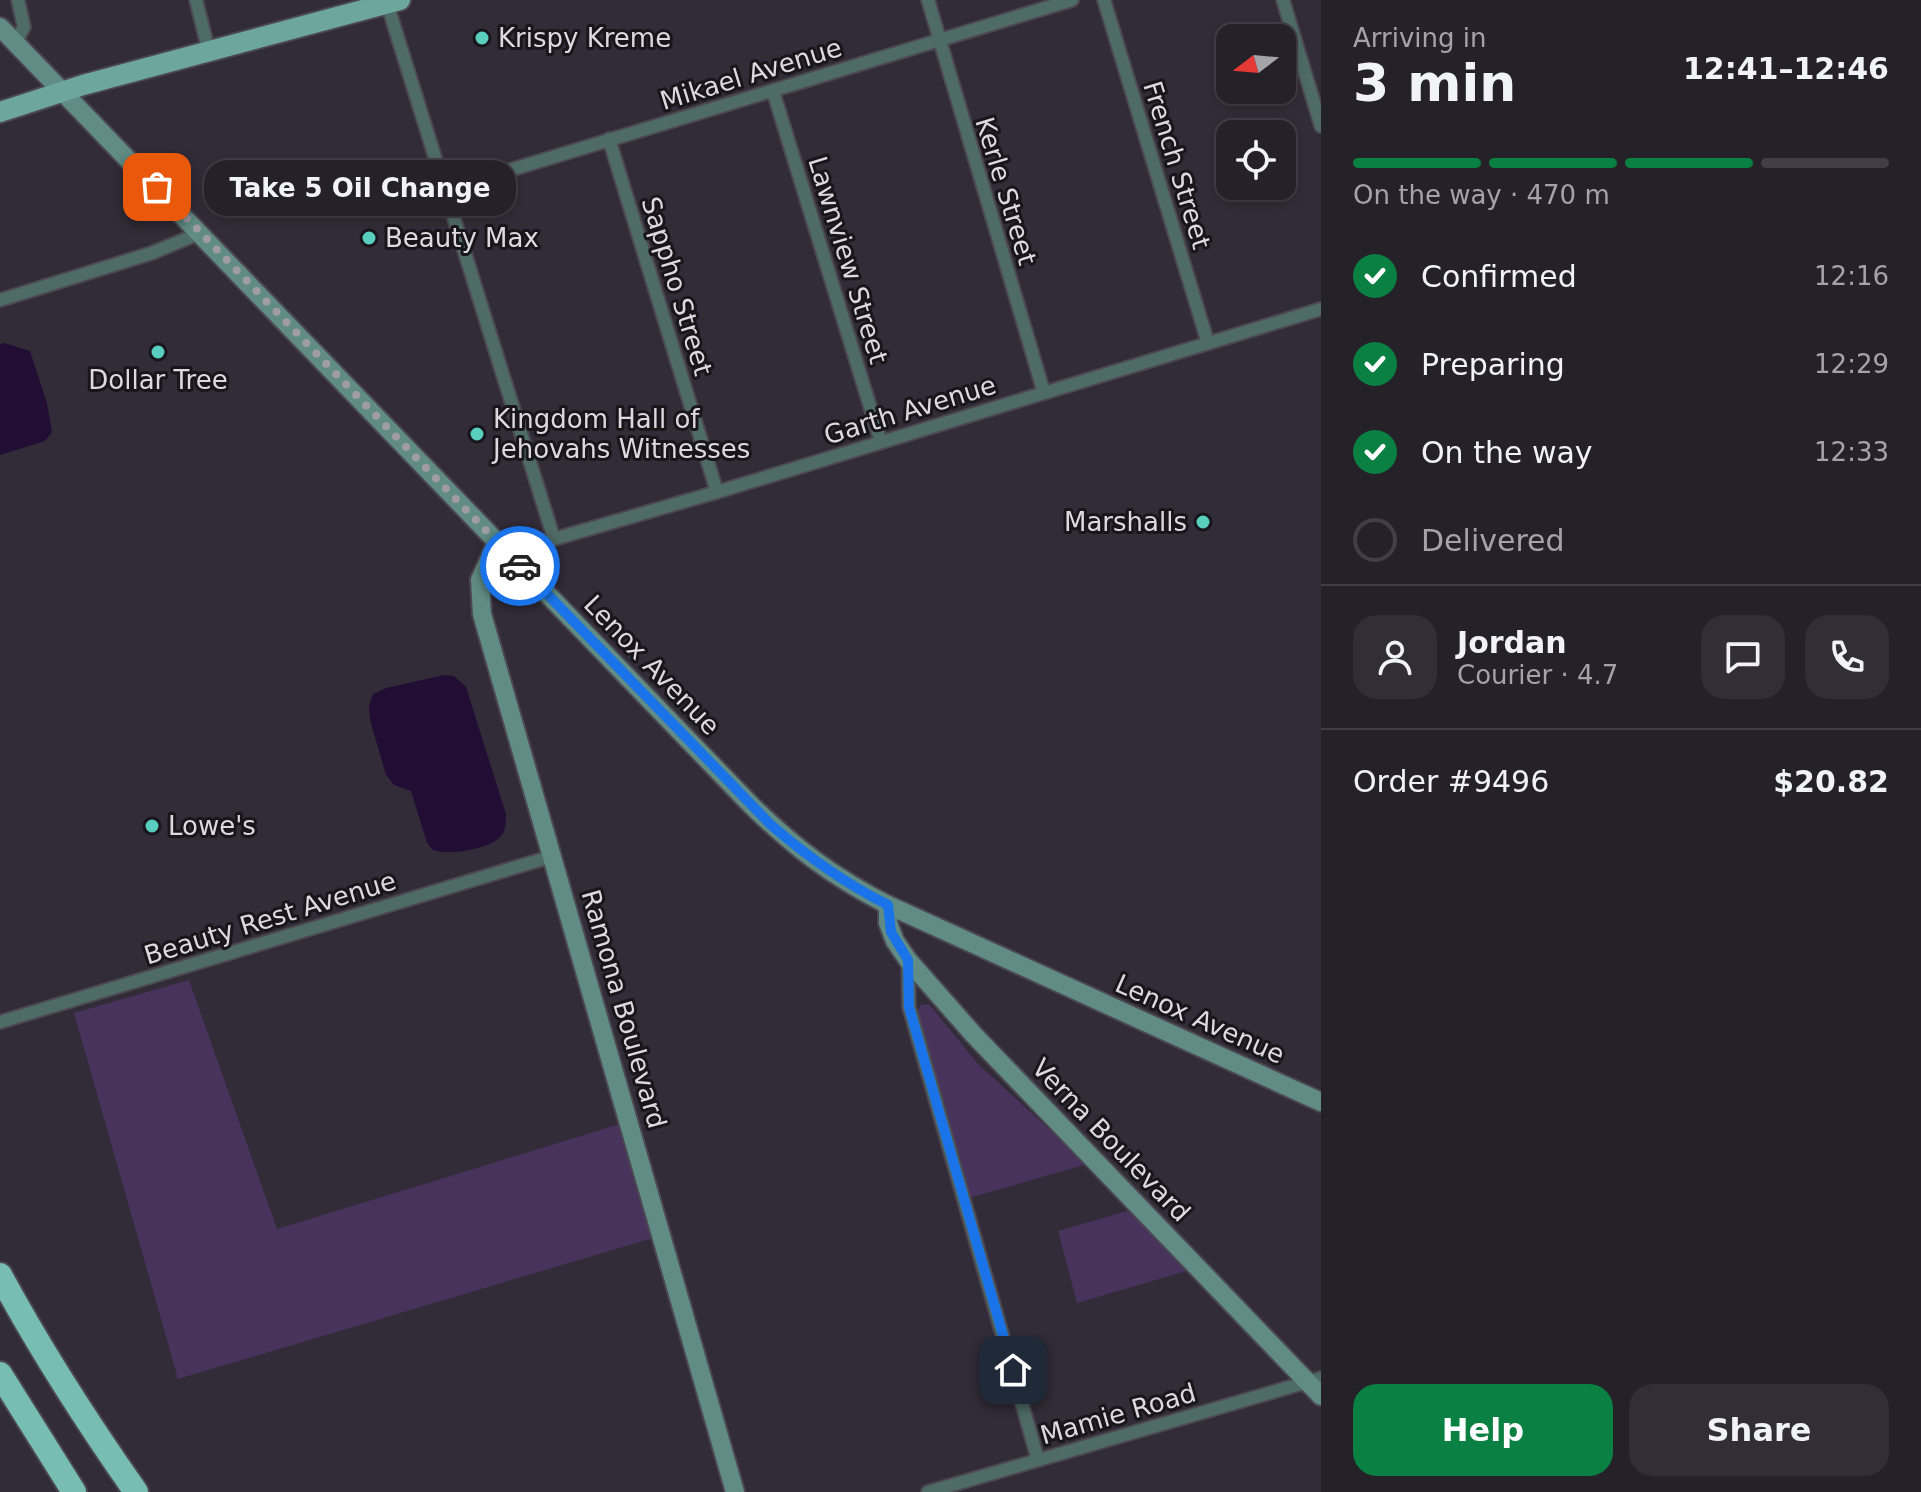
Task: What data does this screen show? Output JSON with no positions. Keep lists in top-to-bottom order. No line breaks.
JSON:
{"streets":{"main road":["Lenox Avenue","Ramona Boulevard","Verna Boulevard"],"street":["Mikael Avenue","French Street","Kerle Street","Lawnview Street","Sappho Street","Garth Avenue","Beauty Rest Avenue","Mamie Road"]},"crossings":[["Mikael Avenue","Kerle Street"],["Mikael Avenue","Lawnview Street"],["Mikael Avenue","Sappho Street"],["French Street","Garth Avenue"],["Kerle Street","Garth Avenue"],["Lawnview Street","Garth Avenue"],["Sappho Street","Garth Avenue"],["Garth Avenue","Lenox Avenue"],["Lenox Avenue","Ramona Boulevard"],["Lenox Avenue","Verna Boulevard"],["Beauty Rest Avenue","Ramona Boulevard"],["Verna Boulevard","Mamie Road"]],"places":["Krispy Kreme","Take 5 Oil Change","Beauty Max","Dollar Tree","Kingdom Hall of Jehovahs Witnesses","Marshalls","Lowe's"],"north":"left","page":{"heading":["3 min","Arriving in","12:41–12:46"],"panel":["Jordan","Courier · 4.7","Order #9496","$20.82"],"bar":"On the way · 470 m","bubble":"Take 5 Oil Change","list":[["Confirmed","12:16"],["Preparing","12:29"],["On the way","12:33"],"Delivered"],"buttons":["Help","Share"]}}
